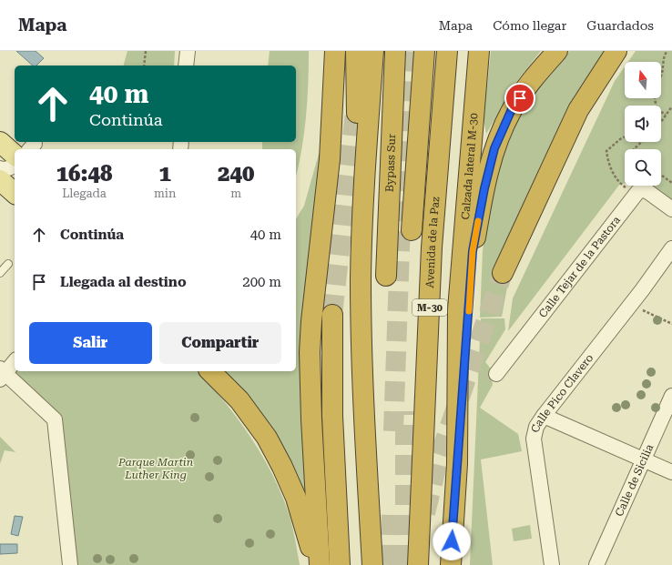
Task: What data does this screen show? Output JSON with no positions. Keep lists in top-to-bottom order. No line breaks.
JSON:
{"streets":{"highway":["Bypass Sur","Calzada lateral M-30","Avenida de la Paz","M-30"],"street":["Calle Tejar de la Pastora","Calle Pico Clavero","Calle de Sicilia"]},"parks":["Parque Martin Luther King"],"north":"top","page":{"header":"Mapa","nav":["Mapa","Cómo llegar","Guardados"],"turn":["40 m","Continúa"],"eta":["16:48","Llegada","1","min","240","m"],"list":[{"name":"Continúa","value":"40 m"},{"name":"Llegada al destino","value":"200 m"}],"buttons":["Salir","Compartir"]}}
